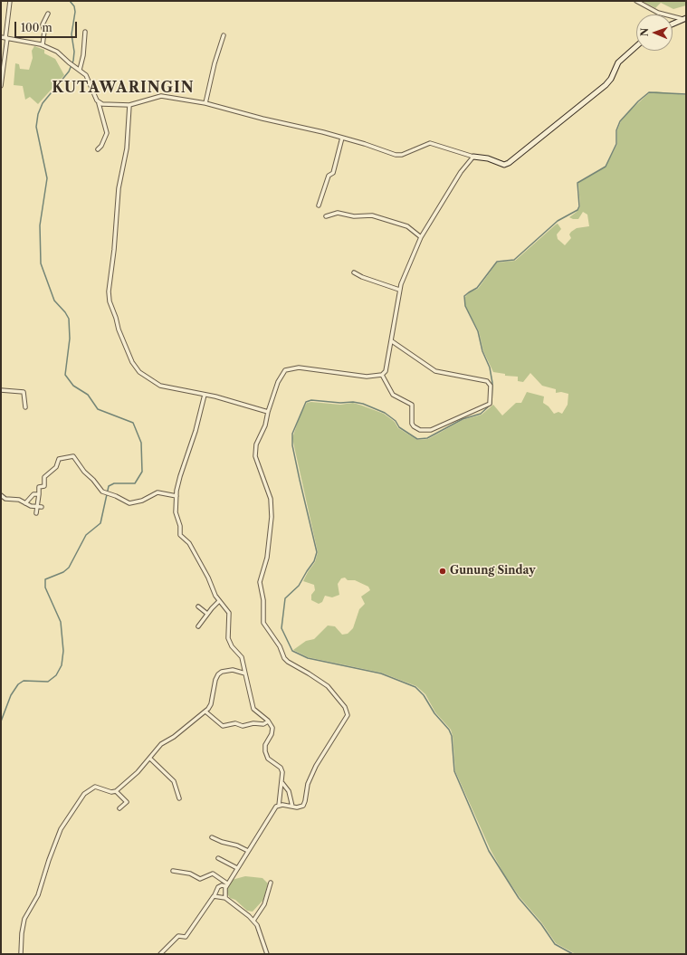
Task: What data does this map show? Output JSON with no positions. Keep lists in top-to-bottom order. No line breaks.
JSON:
{"districts":["KUTAWARINGIN"],"places":["Gunung Sinday"],"scale_bar":"100 m","north":"left"}
